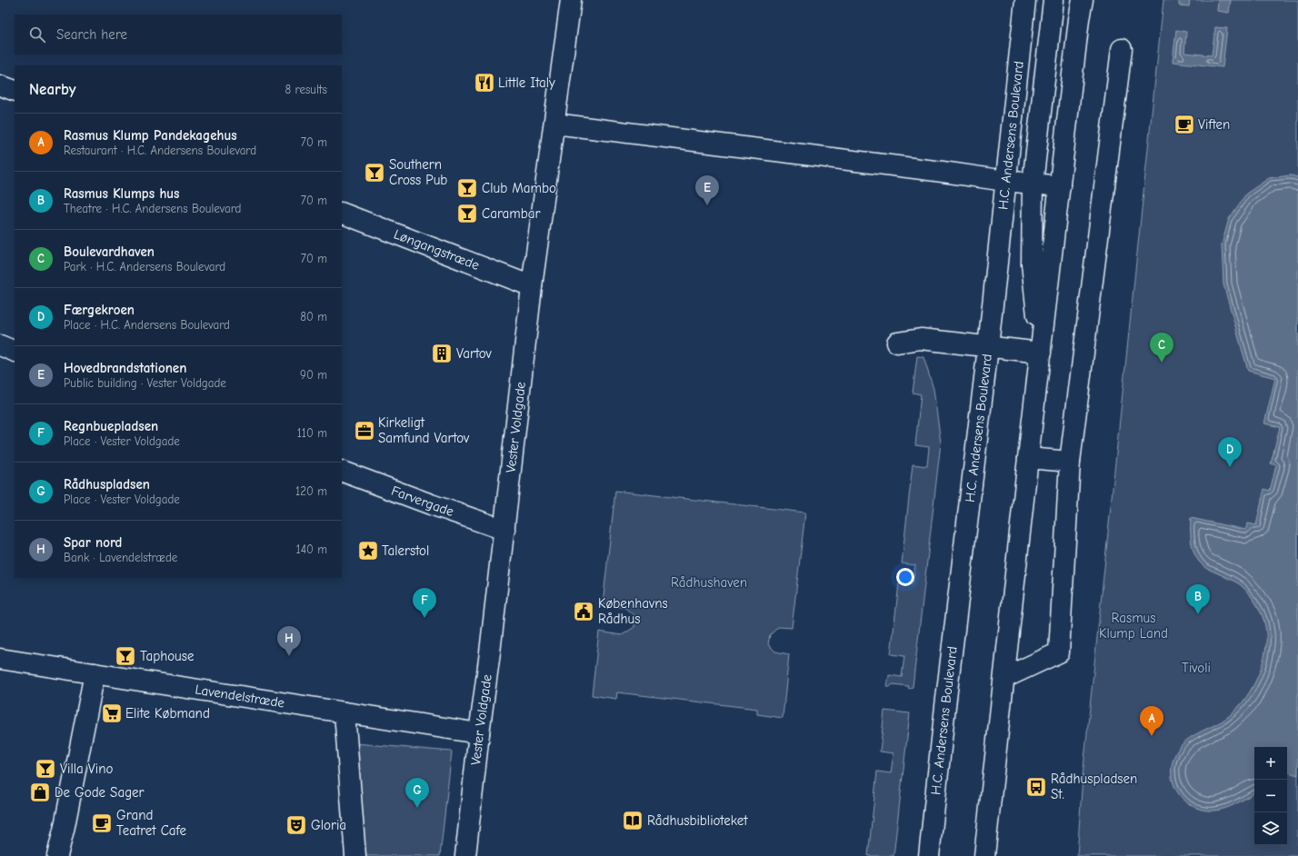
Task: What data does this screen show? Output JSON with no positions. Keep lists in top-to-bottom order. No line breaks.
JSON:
{"streets":{"street":["H.C. Andersens Boulevard","Løngangstræde","Vester Voldgade","Farvergade","Lavendelstræde"]},"crossings":[["Løngangstræde","Vester Voldgade"],["Vester Voldgade","Farvergade"],["Vester Voldgade","Lavendelstræde"]],"parks":["Rådhushaven","Rasmus Klump Land","Tivoli"],"places":{"restaurant":["Little Italy"],"cafe":["Viften","Grand Teatret Cafe"],"bar":["Southern Cross Pub","Club Mambo","Carambar","Taphouse","Villa Vino"],"building":["Vartov"],"office":["Kirkeligt Samfund Vartov"],"place":["Talerstol"],"public building":["Københavns Rådhus"],"supermarket":["Elite Købmand"],"bus stop":["Rådhuspladsen St."],"shop":["De Gode Sager"],"library":["Rådhusbiblioteket"],"theatre":["Gloria"]},"page":{"search":"Search here","heading":["Nearby","8 results"],"list":[{"mark":"A","name":"Rasmus Klump Pandekagehus","note":"Restaurant · H.C. Andersens Boulevard","value":"70 m"},{"mark":"B","name":"Rasmus Klumps hus","note":"Theatre · H.C. Andersens Boulevard","value":"70 m"},{"mark":"C","name":"Boulevardhaven","note":"Park · H.C. Andersens Boulevard","value":"70 m"},{"mark":"D","name":"Færgekroen","note":"Place · H.C. Andersens Boulevard","value":"80 m"},{"mark":"E","name":"Hovedbrandstationen","note":"Public building · Vester Voldgade","value":"90 m"},{"mark":"F","name":"Regnbuepladsen","note":"Place · Vester Voldgade","value":"110 m"},{"mark":"G","name":"Rådhuspladsen","note":"Place · Vester Voldgade","value":"120 m"},{"mark":"H","name":"Spar nord","note":"Bank · Lavendelstræde","value":"140 m"}],"pins":["E","C","D","B","F","H","A","G"],"map_buttons":["+","−"]}}
